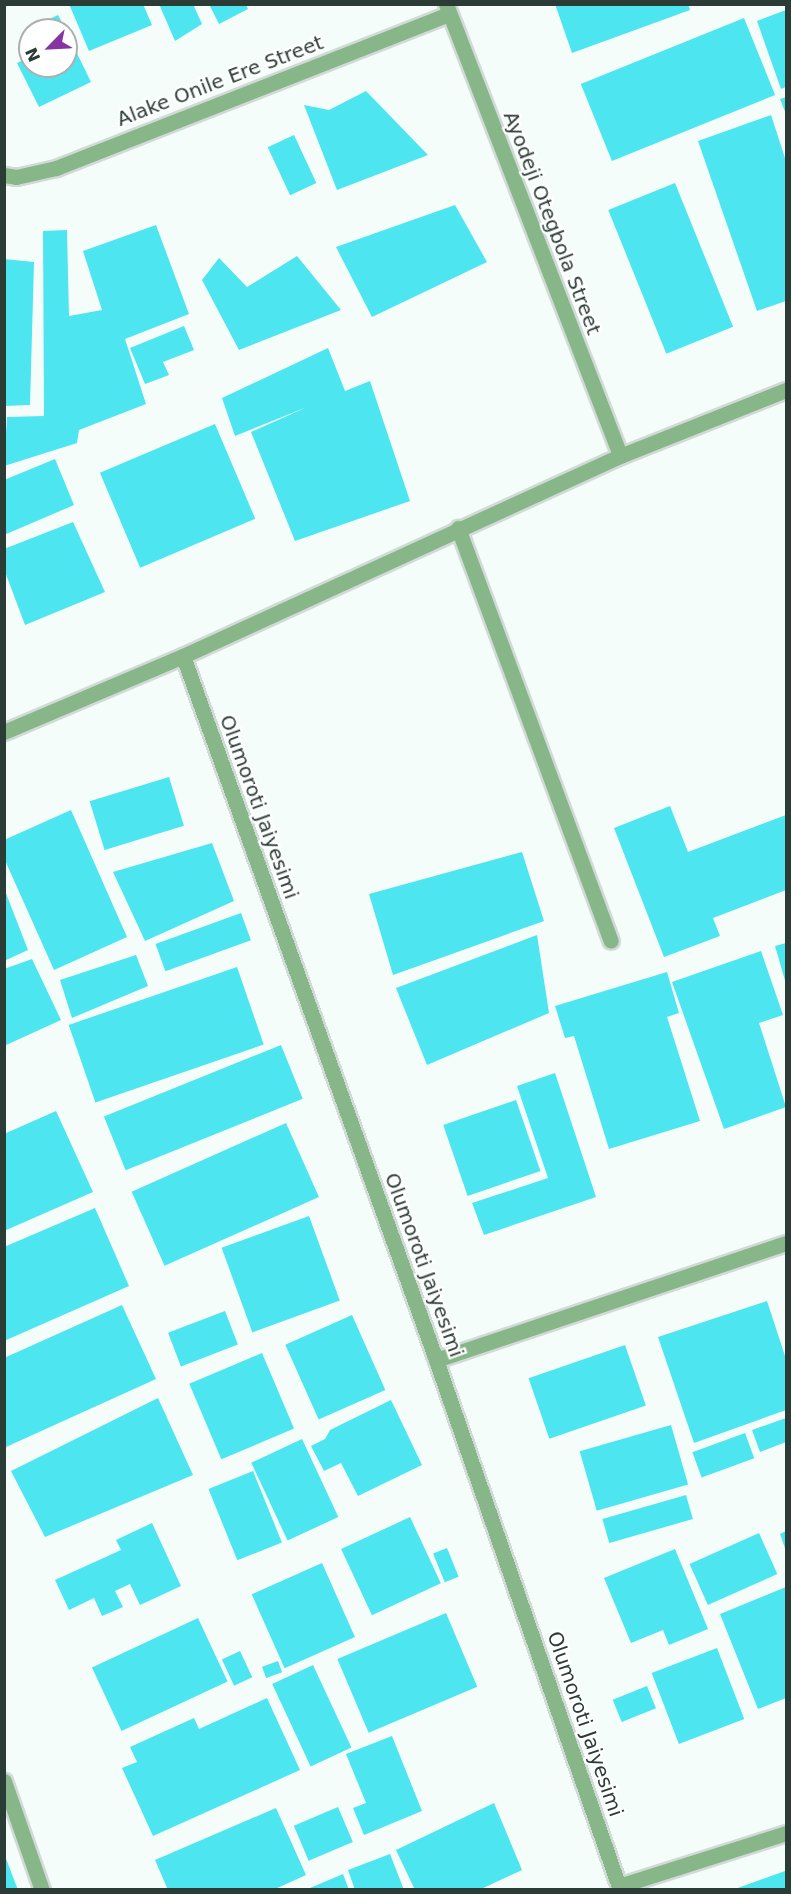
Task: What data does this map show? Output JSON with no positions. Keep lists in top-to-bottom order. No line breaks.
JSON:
{"streets":{"street":["Alake Onile Ere Street","Ayodeji Otegbola Street","Olumoroti Jaiyesimi"]},"crossings":[["Alake Onile Ere Street","Ayodeji Otegbola Street"]],"north":"bottom left"}
